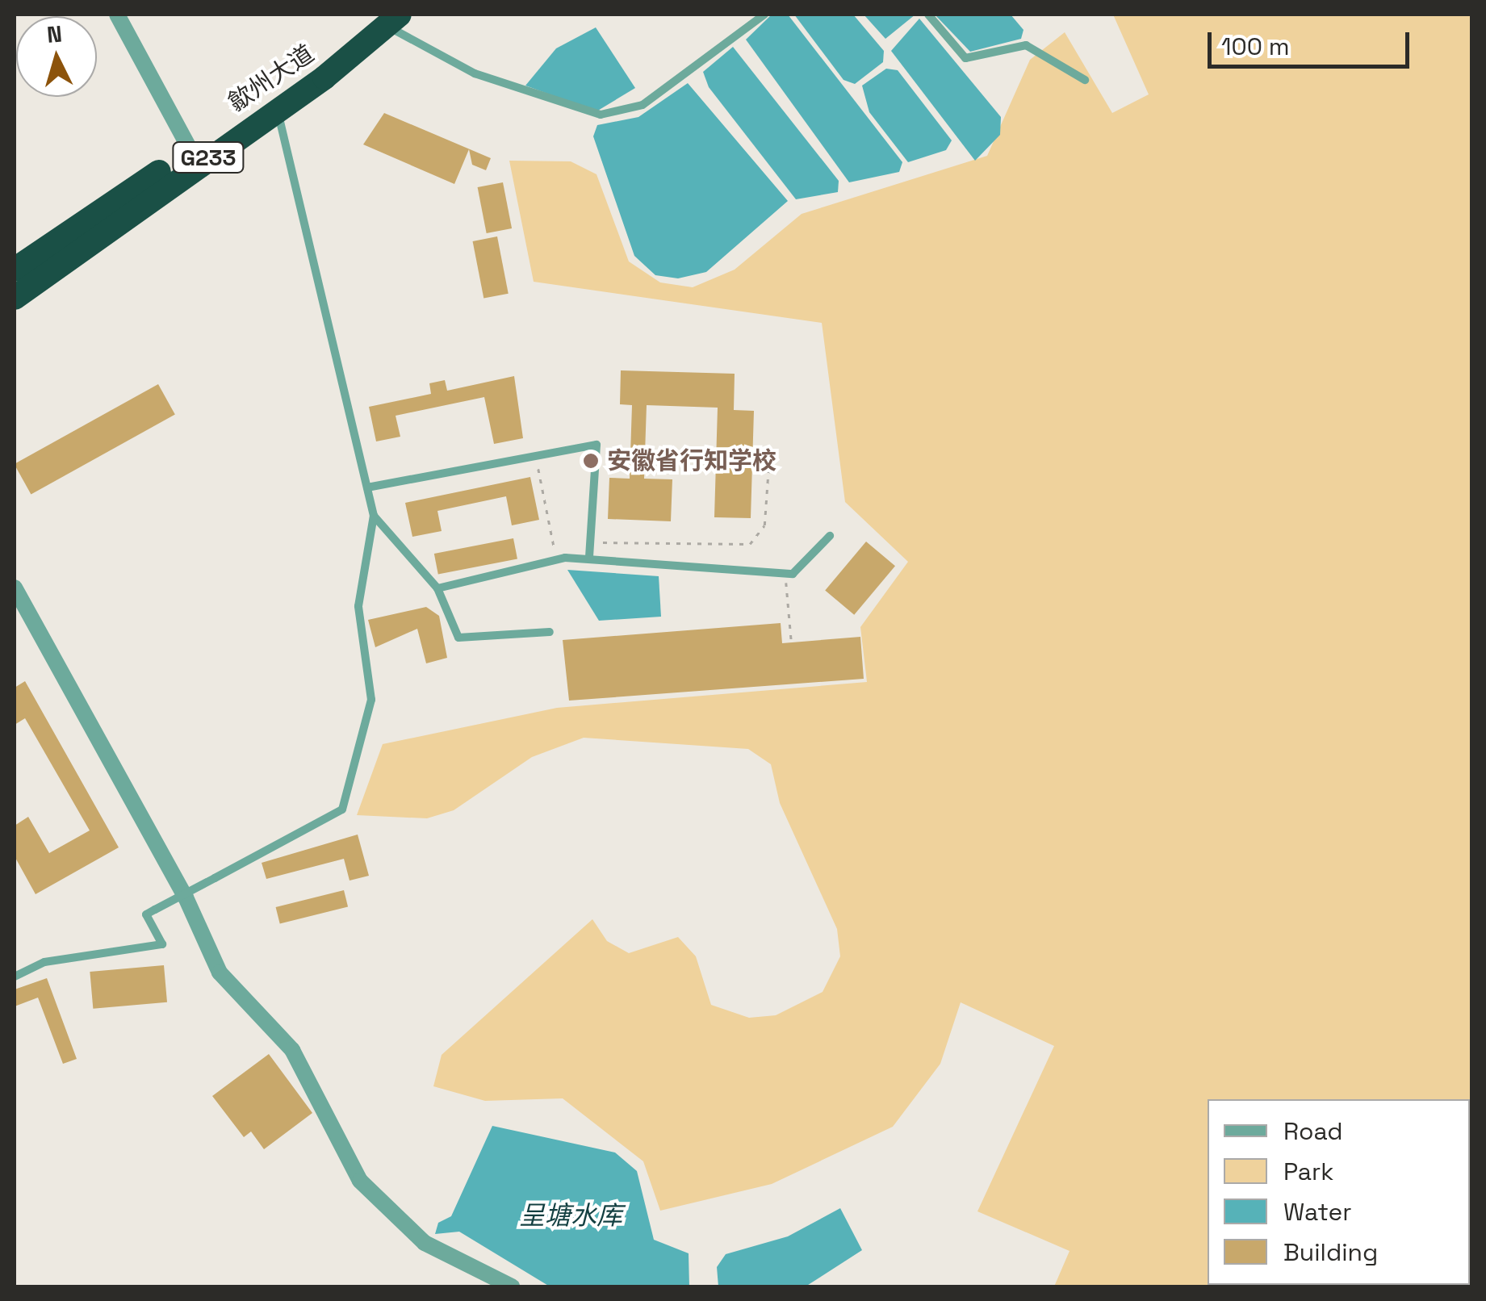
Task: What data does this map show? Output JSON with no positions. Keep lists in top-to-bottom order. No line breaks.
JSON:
{"streets":{"highway":["歙州大道","G233"]},"water":["呈塘水库"],"places":["安徽省行知学校"],"legend":["Road","Park","Water","Building"],"scale_bar":"100 m","north":"top"}
